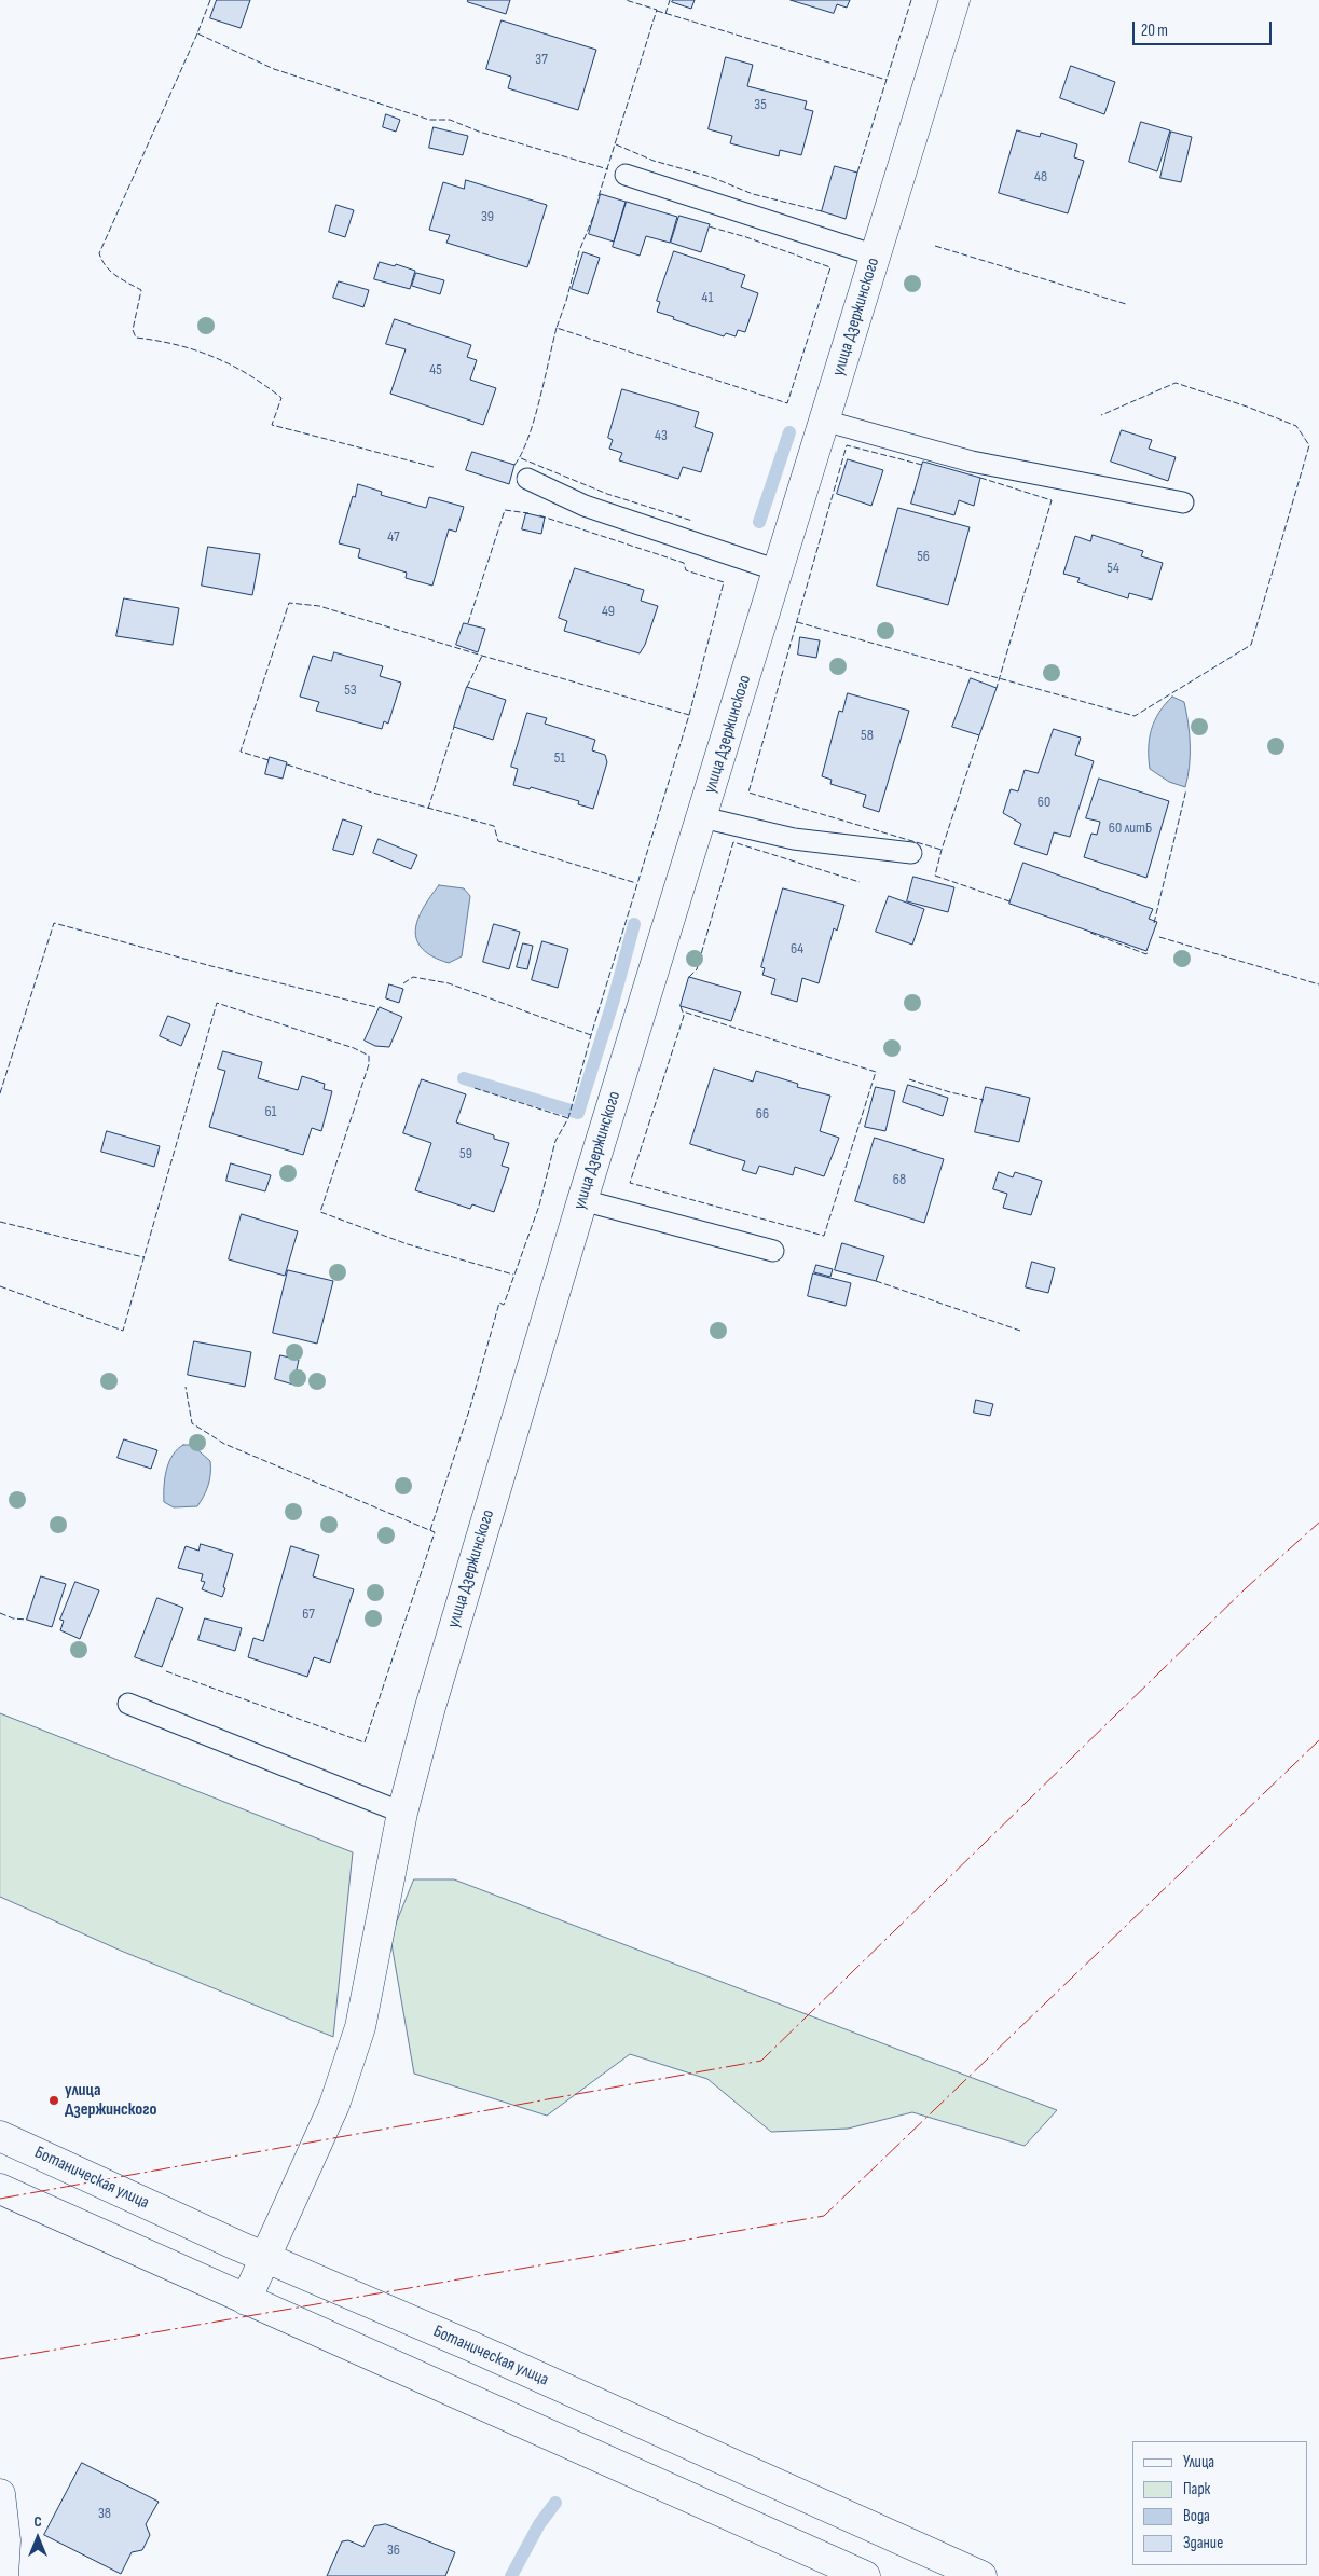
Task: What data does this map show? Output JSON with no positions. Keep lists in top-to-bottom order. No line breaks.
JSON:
{"streets":{"street":["улица Дзержинского","Ботаническая улица"]},"crossings":[["улица Дзержинского","Ботаническая улица"]],"places":["улица Дзержинского"],"house_numbers":["37","35","48","39","41","45","43","47","56","54","49","53","58","51","60","60 литБ","64","61","66","59","68","67","38","36"],"legend":["Улица","Парк","Вода","Здание"],"scale_bar":"20 m","north":"top"}
